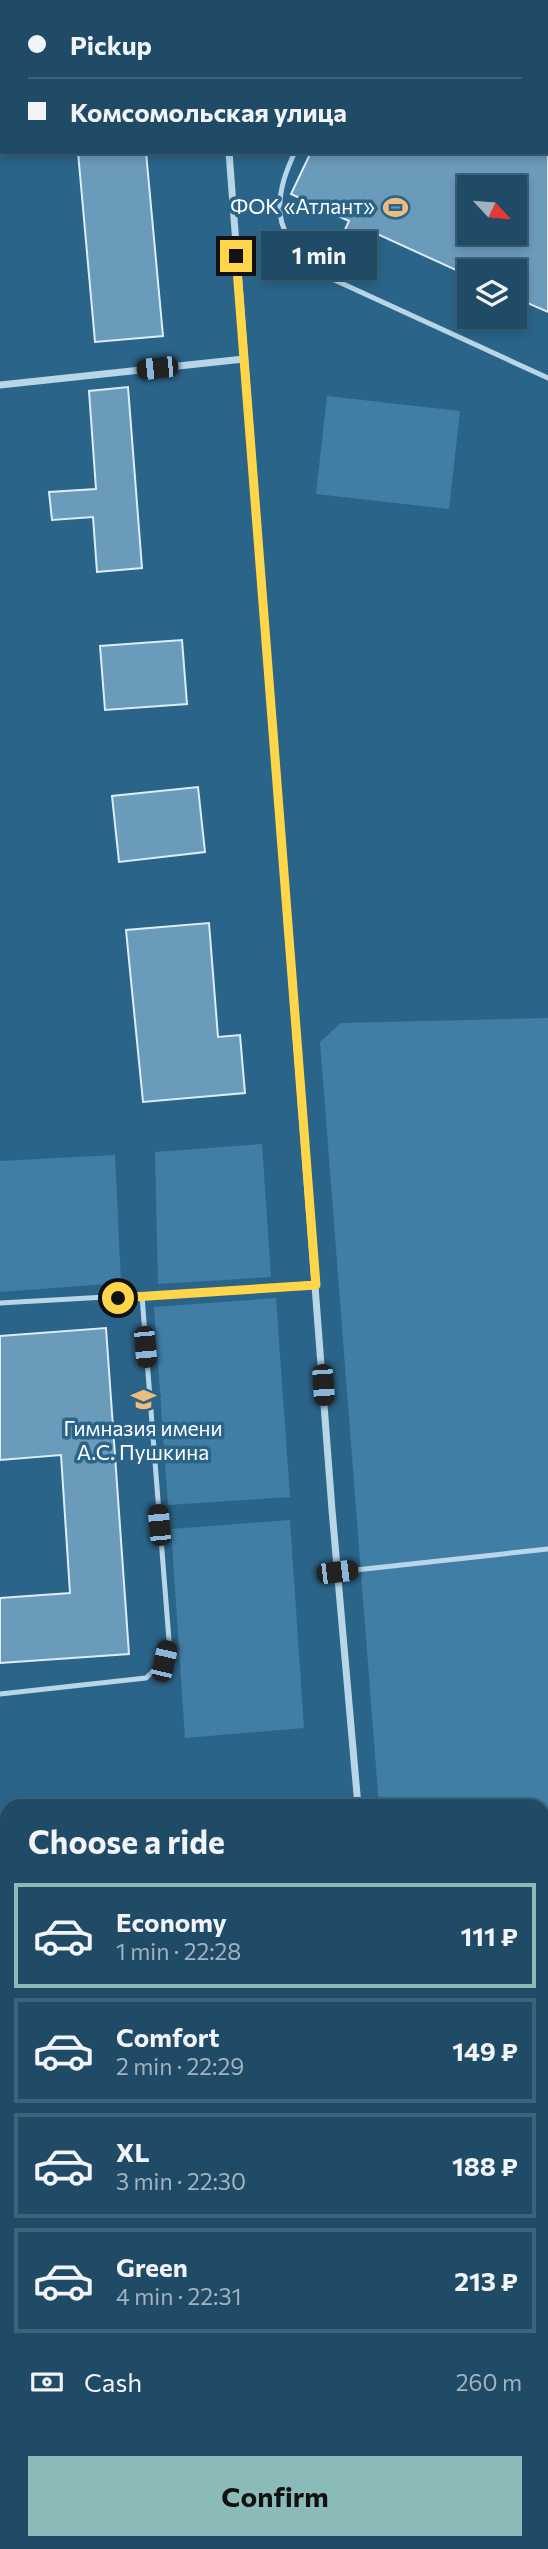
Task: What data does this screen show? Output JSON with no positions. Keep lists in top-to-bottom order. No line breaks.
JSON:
{"places":{"sports":["ФОК «Атлант»"],"school or university":["Гимназия имени А.С. Пушкина"]},"north":"bottom right","page":{"banner":["Pickup","Комсомольская улица"],"bubble":"1 min","heading":"Choose a ride","list":[{"name":"Economy","note":"1 min · 22:28","value":"111 ₽"},{"name":"Comfort","note":"2 min · 22:29","value":"149 ₽"},{"name":"XL","note":"3 min · 22:30","value":"188 ₽"},{"name":"Green","note":"4 min · 22:31","value":"213 ₽"}],"pay":["Cash","260 m"],"buttons":"Confirm"}}
